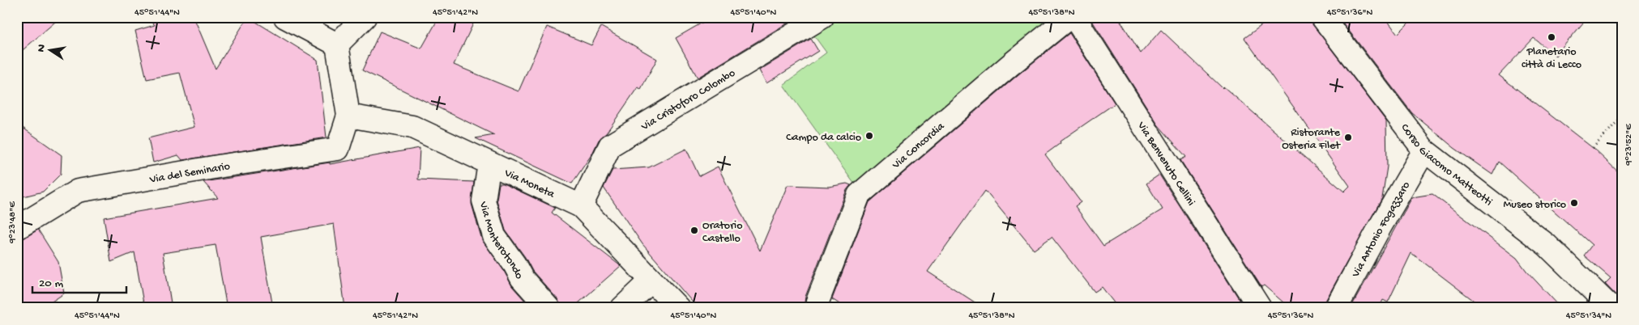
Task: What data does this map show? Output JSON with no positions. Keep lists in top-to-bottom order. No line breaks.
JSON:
{"streets":{"street":["Via Cristoforo Colombo","Via Concordia","Via Benvenuto Cellini","Corso Giacomo Matteotti","Via del Seminario","Via Moneta","Via Antonio Fogazzaro","Via Monterotondo"]},"crossings":[["Via Cristoforo Colombo","Via Moneta"],["Corso Giacomo Matteotti","Via Antonio Fogazzaro"],["Via del Seminario","Via Moneta"],["Via Moneta","Via Monterotondo"]],"places":["Planetario città di Lecco","Campo da calcio","Ristorante Osteria Filet","Museo storico","Oratorio Castello"],"scale_bar":"20 m","north":"left","coordinates":["45°51'44\"N","45°51'42\"N","45°51'40\"N","45°51'38\"N","45°51'36\"N","9°23'52\"E","9°23'48\"E","45°51'34\"N"]}
